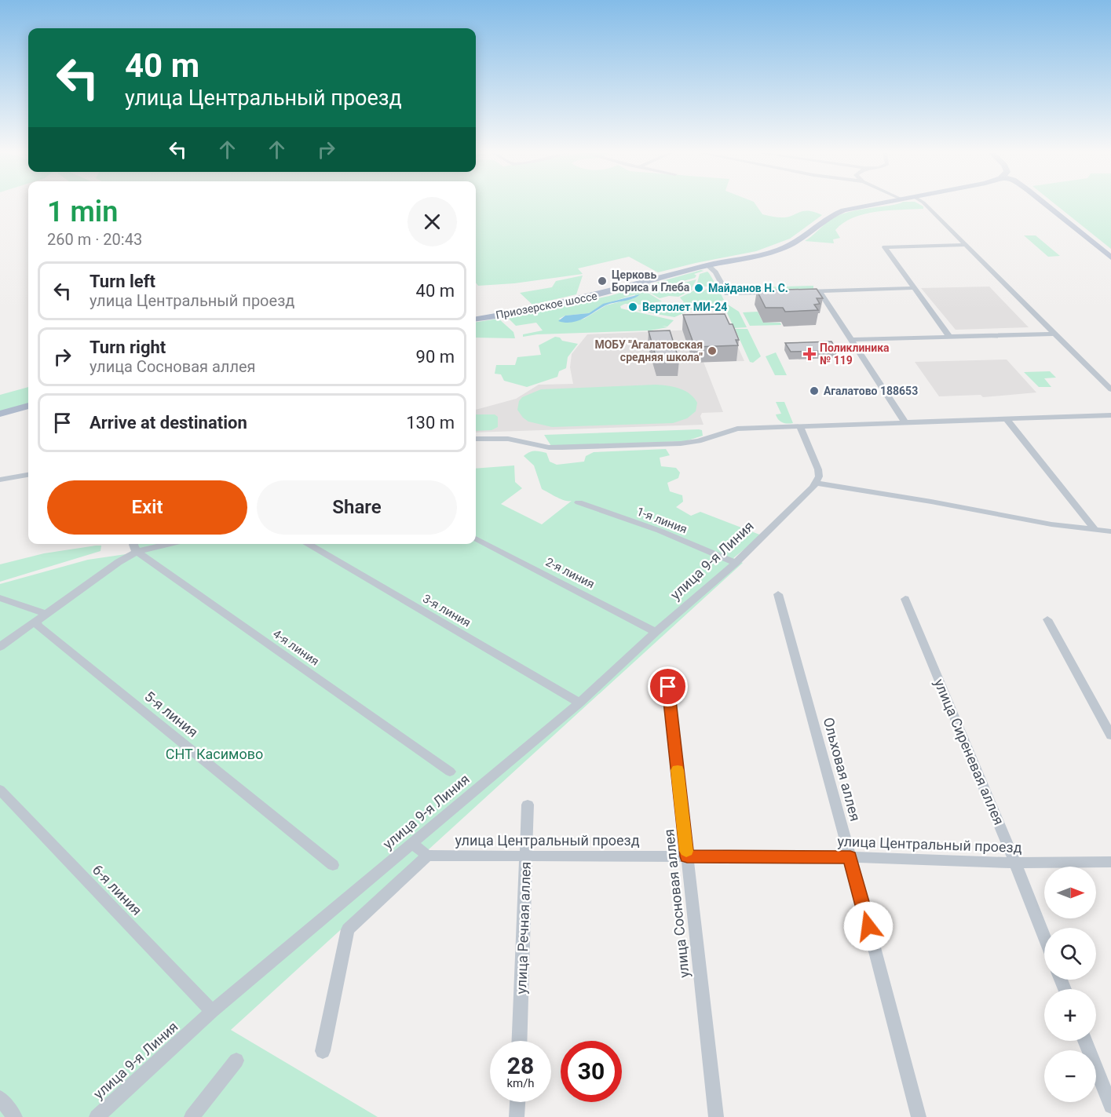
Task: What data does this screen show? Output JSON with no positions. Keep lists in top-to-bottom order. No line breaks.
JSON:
{"streets":{"main road":["Приозерское шоссе"],"street":["1-я линия","улица 9-я Линия","2-я линия","3-я линия","4-я линия","5-я линия","улица Сиреневая аллея","Ольховая аллея","улица Центральный проезд","6-я линия","улица Сосновая аллея","улица Речная аллея"]},"crossings":[["1-я линия","улица 9-я Линия"],["улица 9-я Линия","2-я линия"],["улица 9-я Линия","3-я линия"],["улица 9-я Линия","6-я линия"],["улица Сиреневая аллея","улица Центральный проезд"],["Ольховая аллея","улица Центральный проезд"],["улица Центральный проезд","улица Сосновая аллея"],["улица Центральный проезд","улица Речная аллея"]],"parks":["СНТ Касимово"],"places":{"other":["Церковь Бориса и Глеба","Майданов Н. С.","Вертолет МИ-24","МОБУ \"Агалатовская средняя школа\"","Агалатово 188653"],"health":["Поликлиника № 119"]},"north":"right","page":{"turn":["40 m","улица Центральный проезд"],"heading":["1 min","260 m · 20:43"],"list":[{"name":"Turn left","note":"улица Центральный проезд","value":"40 m"},{"name":"Turn right","note":"улица Сосновая аллея","value":"90 m"},{"name":"Arrive at destination","value":"130 m"}],"buttons":["Exit","Share"],"map_buttons":["+","−"],"speed":"28 km/h","limit":"30"}}
